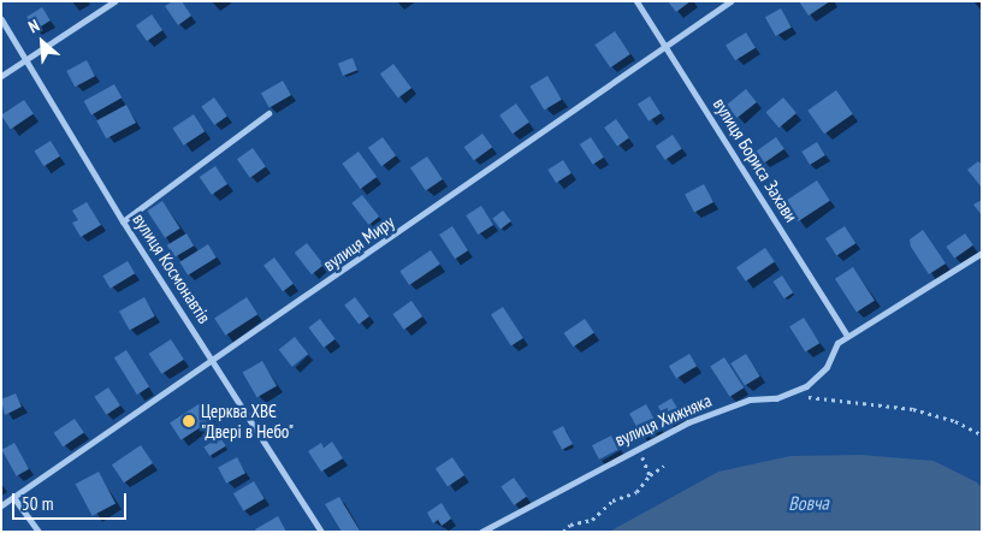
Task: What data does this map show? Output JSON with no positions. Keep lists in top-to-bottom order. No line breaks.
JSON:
{"streets":{"street":["вулиця Бориса Захави","вулиця Миру","вулиця Космонавтів","вулиця Хижняка"]},"crossings":[["вулиця Бориса Захави","вулиця Миру"],["вулиця Бориса Захави","вулиця Хижняка"],["вулиця Миру","вулиця Космонавтів"]],"water":["Вовча"],"places":["Церква ХВЄ \"Двері в Небо\""],"scale_bar":"50 m","north":"top left"}
